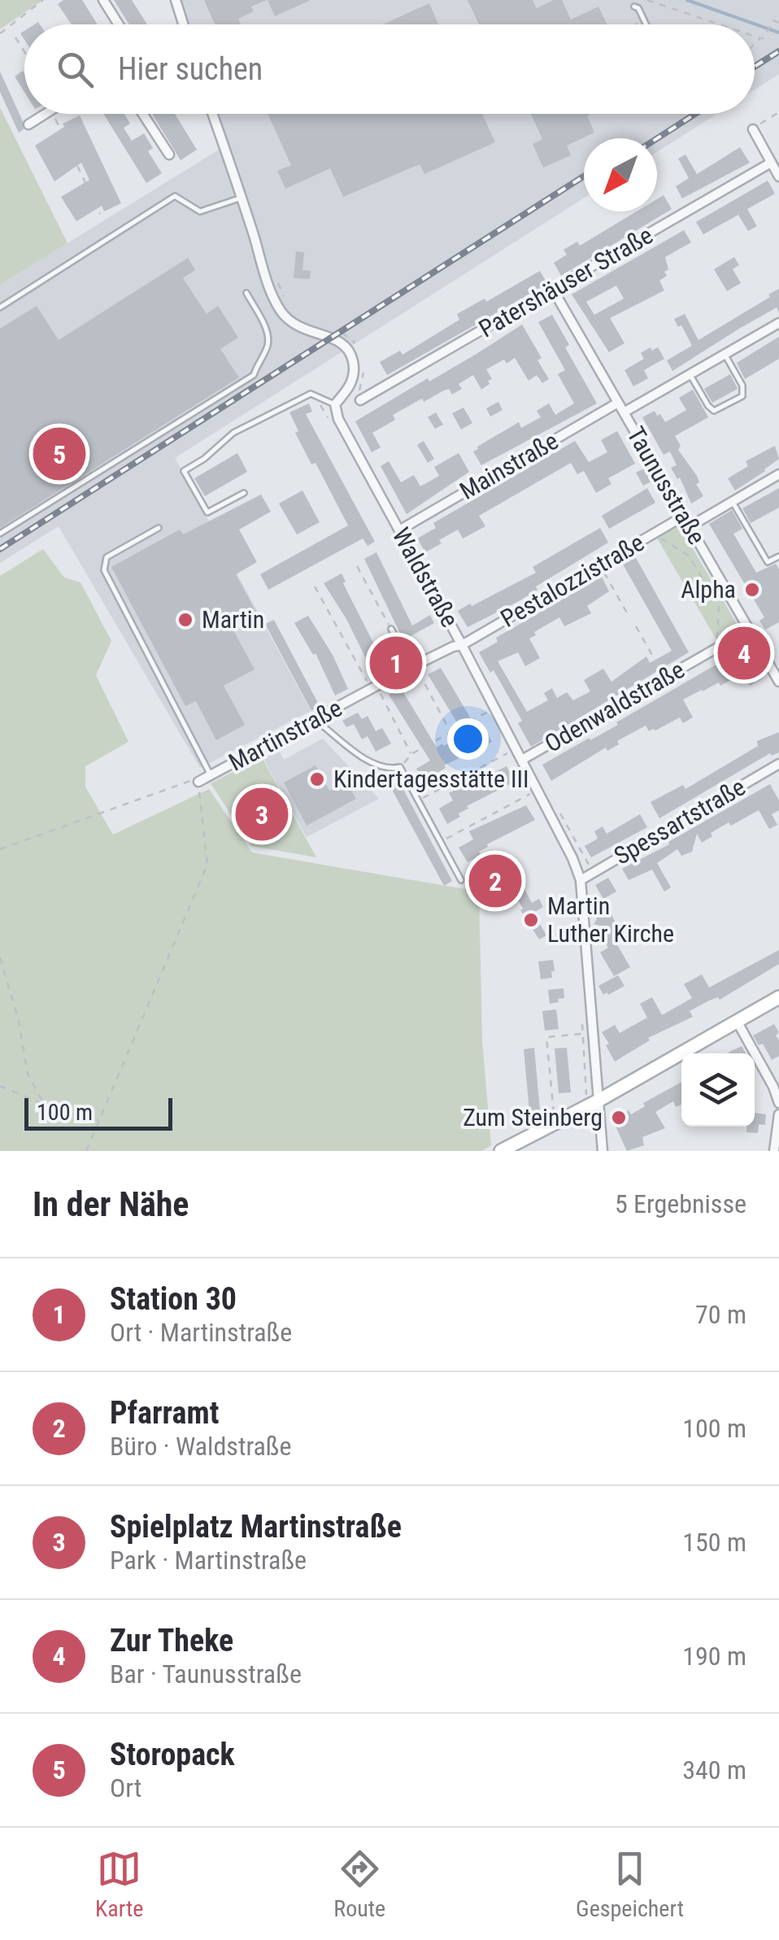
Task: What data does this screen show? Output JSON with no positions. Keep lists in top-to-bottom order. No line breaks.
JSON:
{"streets":{"street":["Patershäuser Straße","Mainstraße","Taunusstraße","Waldstraße","Pestalozzistraße","Odenwaldstraße","Martinstraße","Spessartstraße"]},"crossings":[["Patershäuser Straße","Taunusstraße"],["Mainstraße","Taunusstraße"],["Mainstraße","Waldstraße"],["Taunusstraße","Pestalozzistraße"],["Taunusstraße","Odenwaldstraße"],["Waldstraße","Pestalozzistraße"],["Waldstraße","Odenwaldstraße"],["Waldstraße","Martinstraße"],["Waldstraße","Spessartstraße"],["Pestalozzistraße","Martinstraße"]],"places":["Alpha","Martin","Kindertagesstätte III","Martin Luther Kirche","Zum Steinberg"],"scale_bar":"100 m","north":"bottom left","page":{"search":"Hier suchen","pins":["5","4","1","3","2"],"scale":"100 m","heading":["In der Nähe","5 Ergebnisse"],"list":[{"mark":"1","name":"Station 30","note":"Ort · Martinstraße","value":"70 m"},{"mark":"2","name":"Pfarramt","note":"Büro · Waldstraße","value":"100 m"},{"mark":"3","name":"Spielplatz Martinstraße","note":"Park · Martinstraße","value":"150 m"},{"mark":"4","name":"Zur Theke","note":"Bar · Taunusstraße","value":"190 m"},{"mark":"5","name":"Storopack","note":"Ort","value":"340 m"}],"nav":["Karte","Route","Gespeichert"]}}
